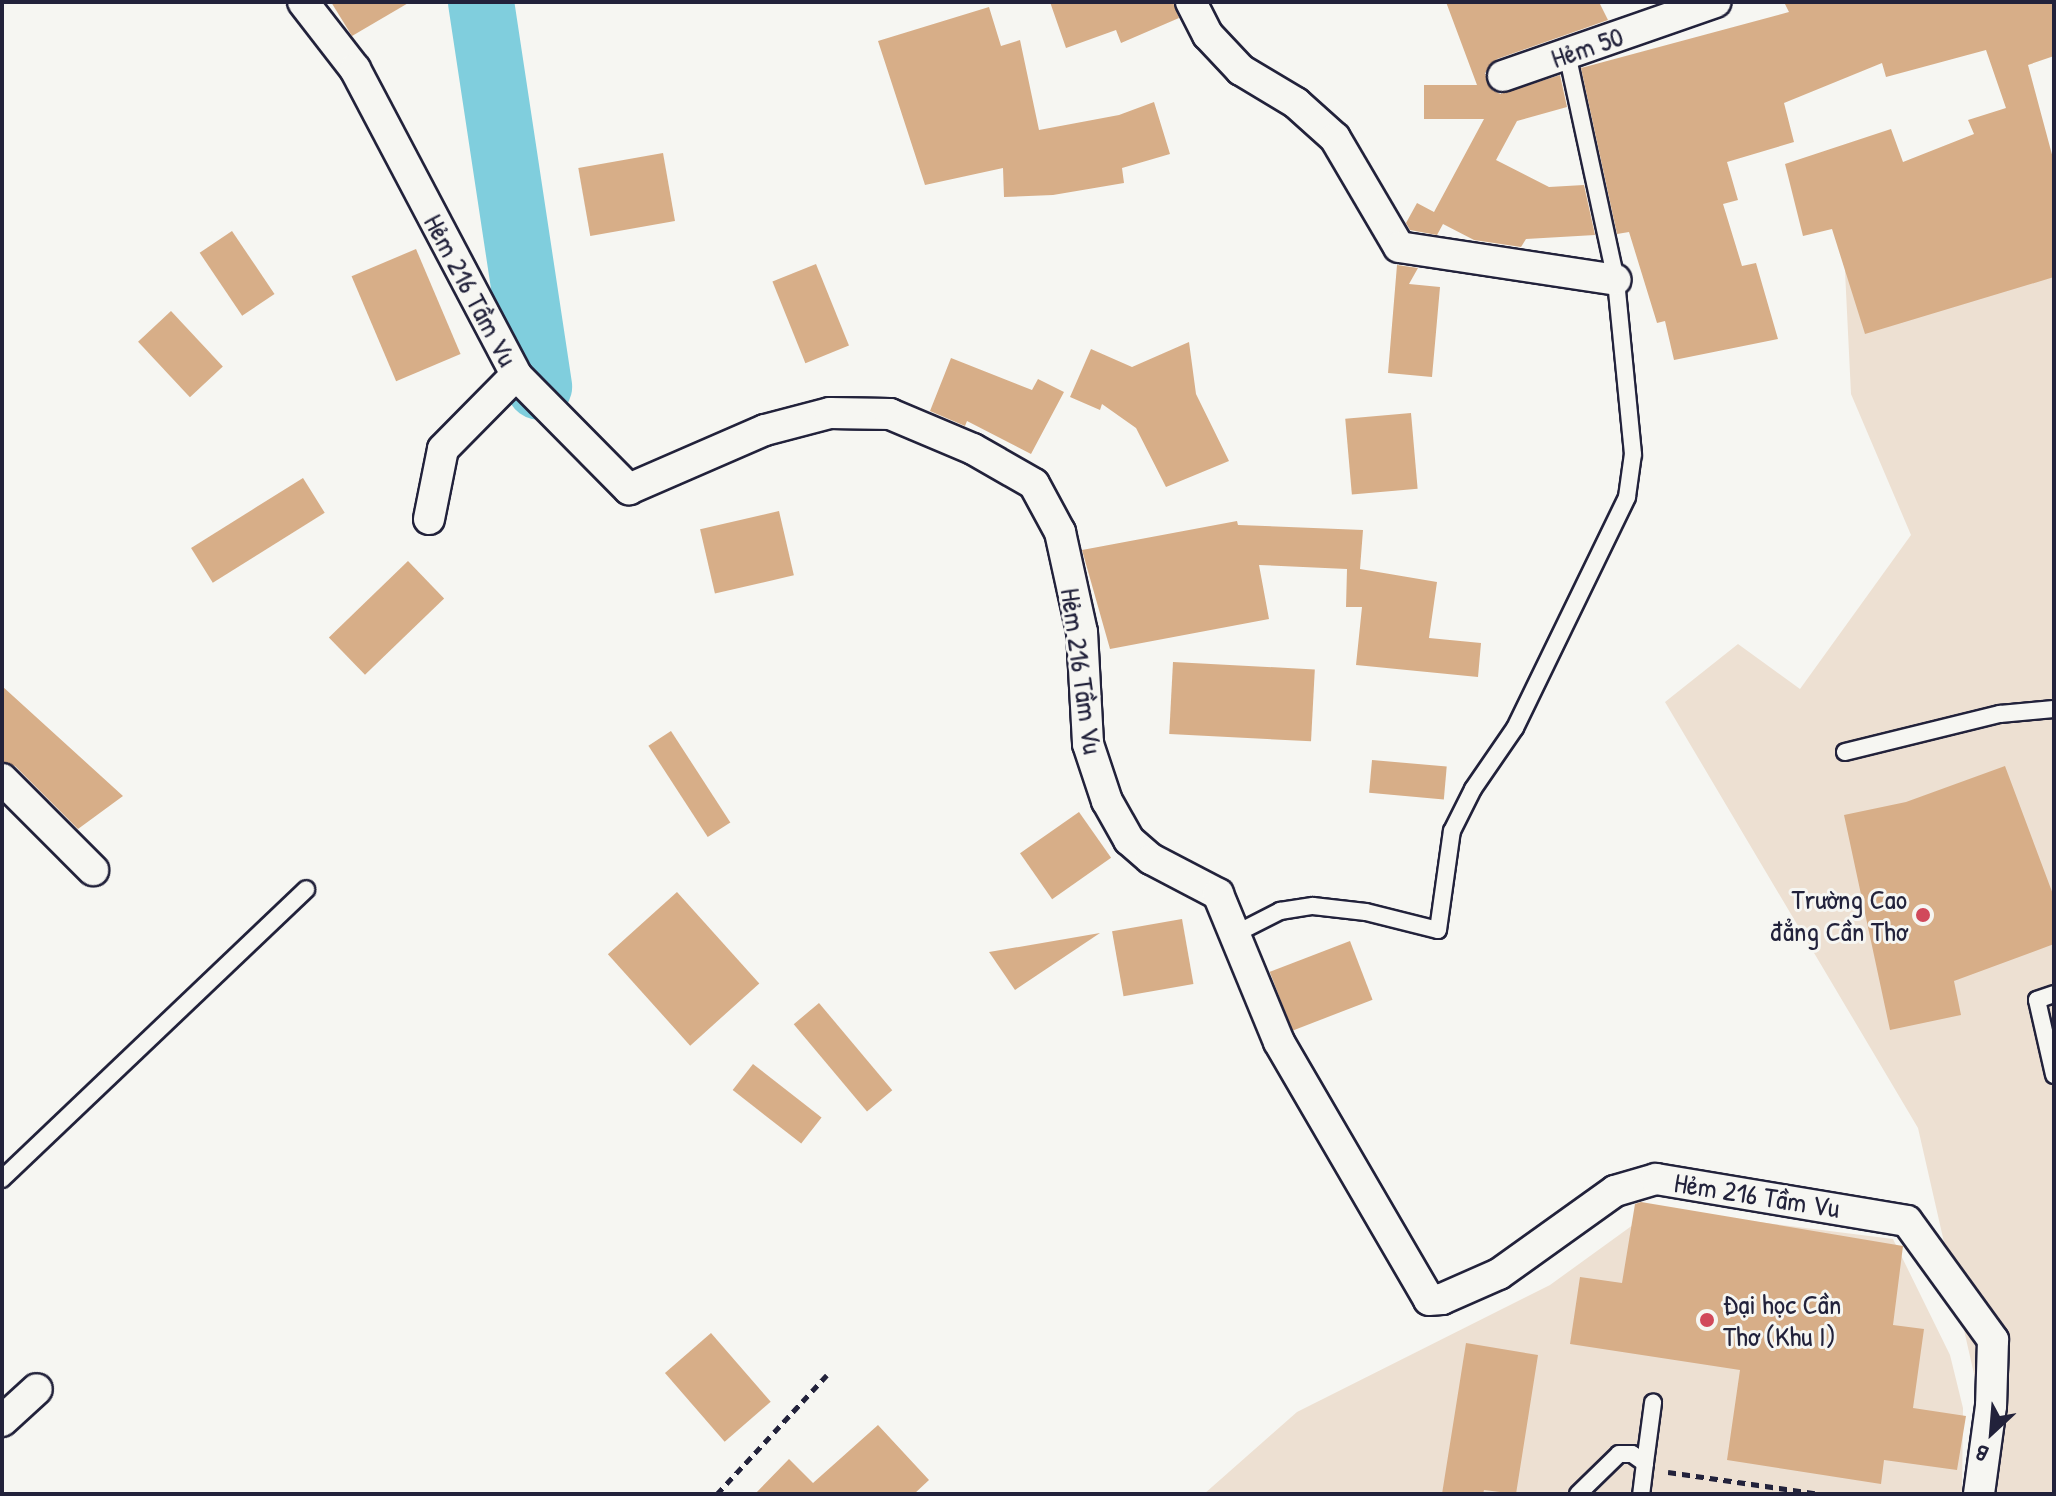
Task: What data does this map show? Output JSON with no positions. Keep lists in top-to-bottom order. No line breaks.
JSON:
{"streets":{"street":["Hẻm 50","Hẻm 216 Tầm Vu"]},"places":["Trường Cao đẳng Cần Thơ","Đại học Cần Thơ (Khu I)"],"north":"bottom left"}
